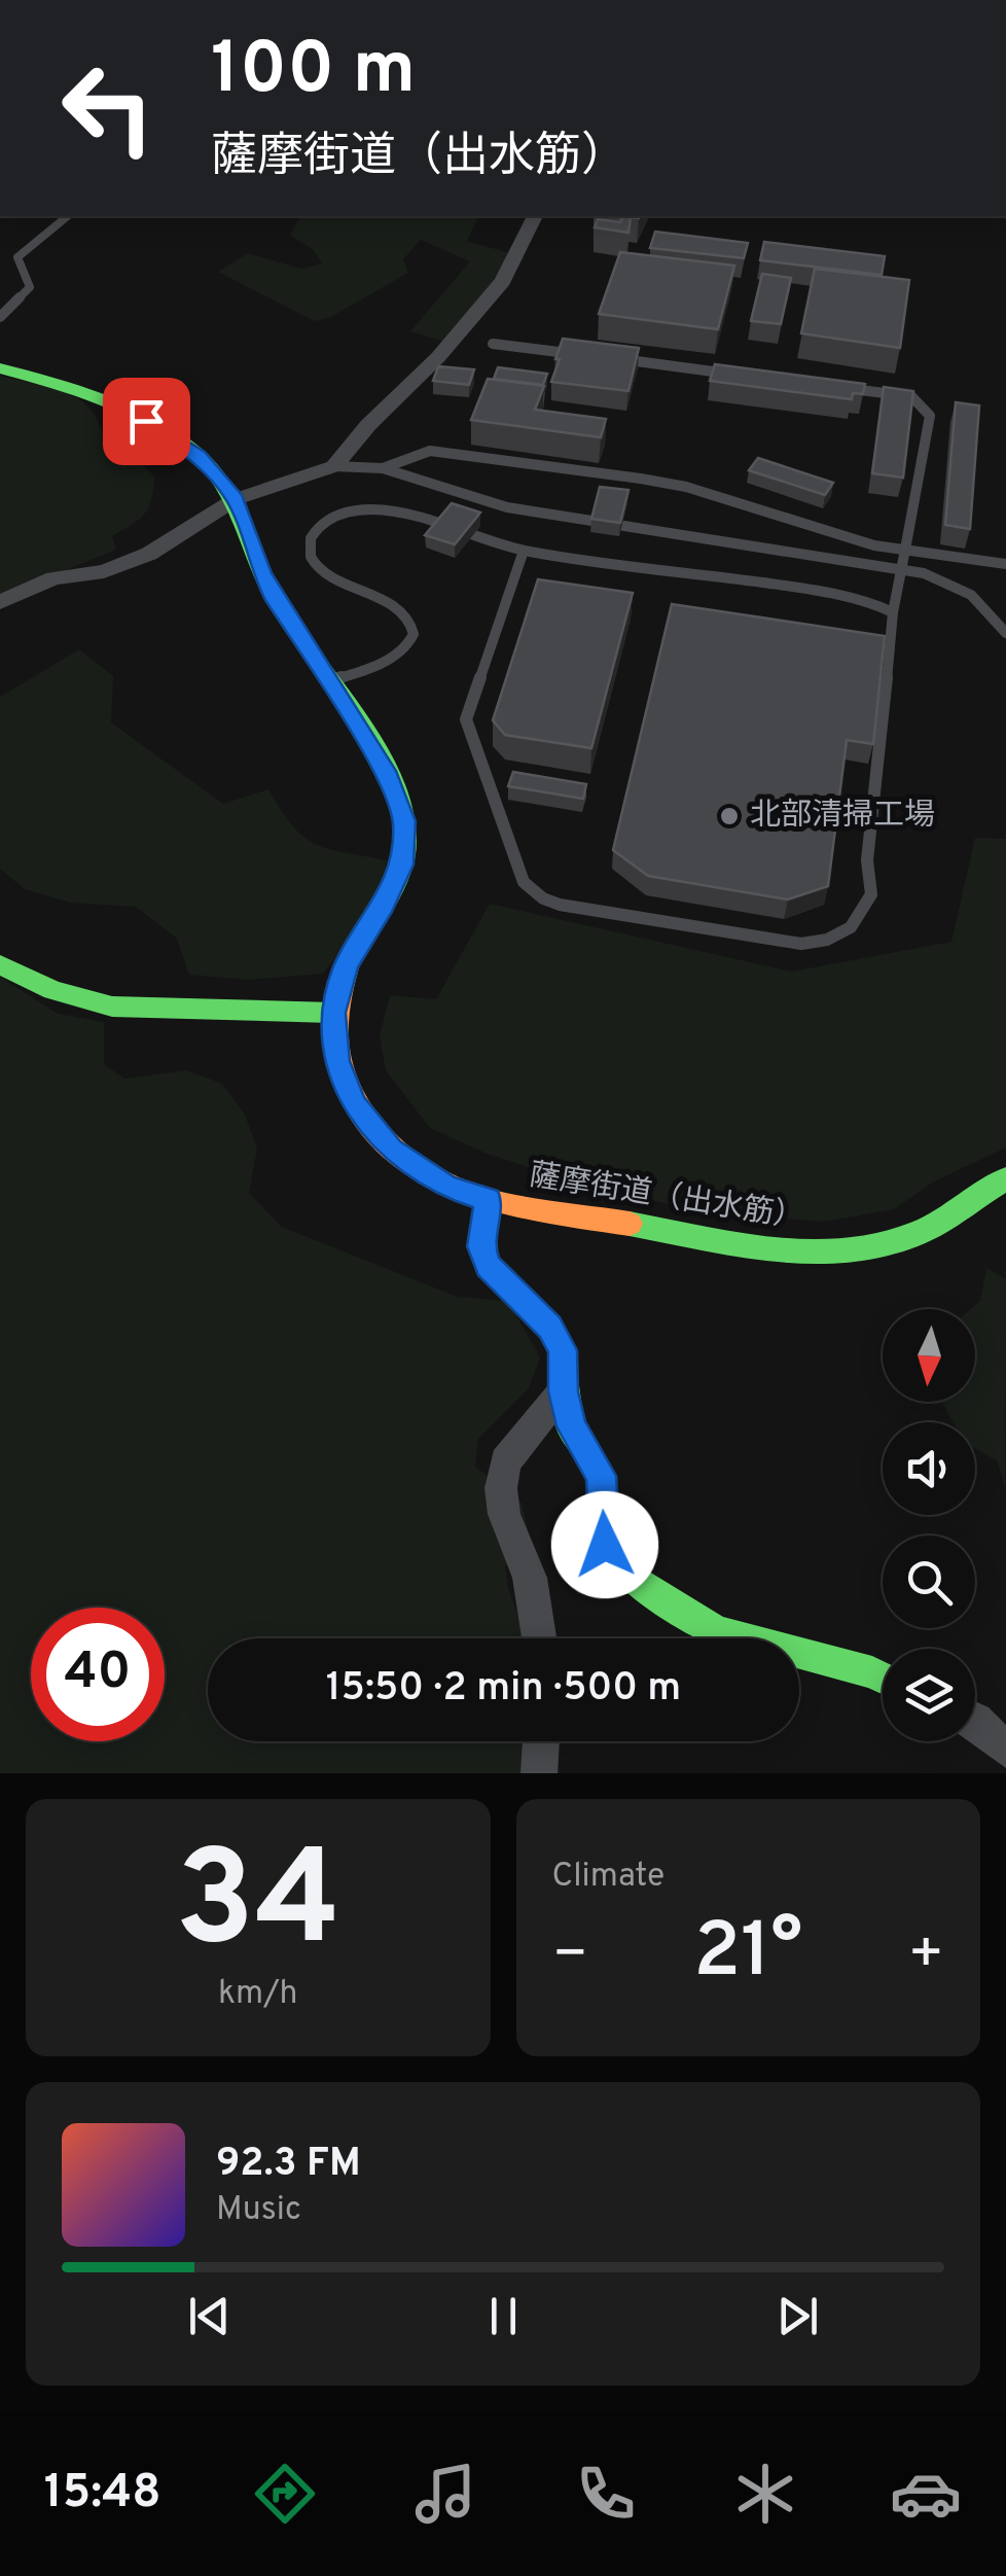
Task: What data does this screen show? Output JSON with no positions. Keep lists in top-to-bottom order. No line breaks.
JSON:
{"streets":{"street":["薩摩街道（出水筋）"]},"places":["北部清掃工場"],"north":"bottom","page":{"turn":["100 m","薩摩街道（出水筋）"],"limit":"40","trip":"15:50 · 2 min · 500 m","tile":[["34","km/h"],"Climate"],"heat":["−","21°","+"],"song":["92.3 FM","Music"],"tabs":"15:48"}}
